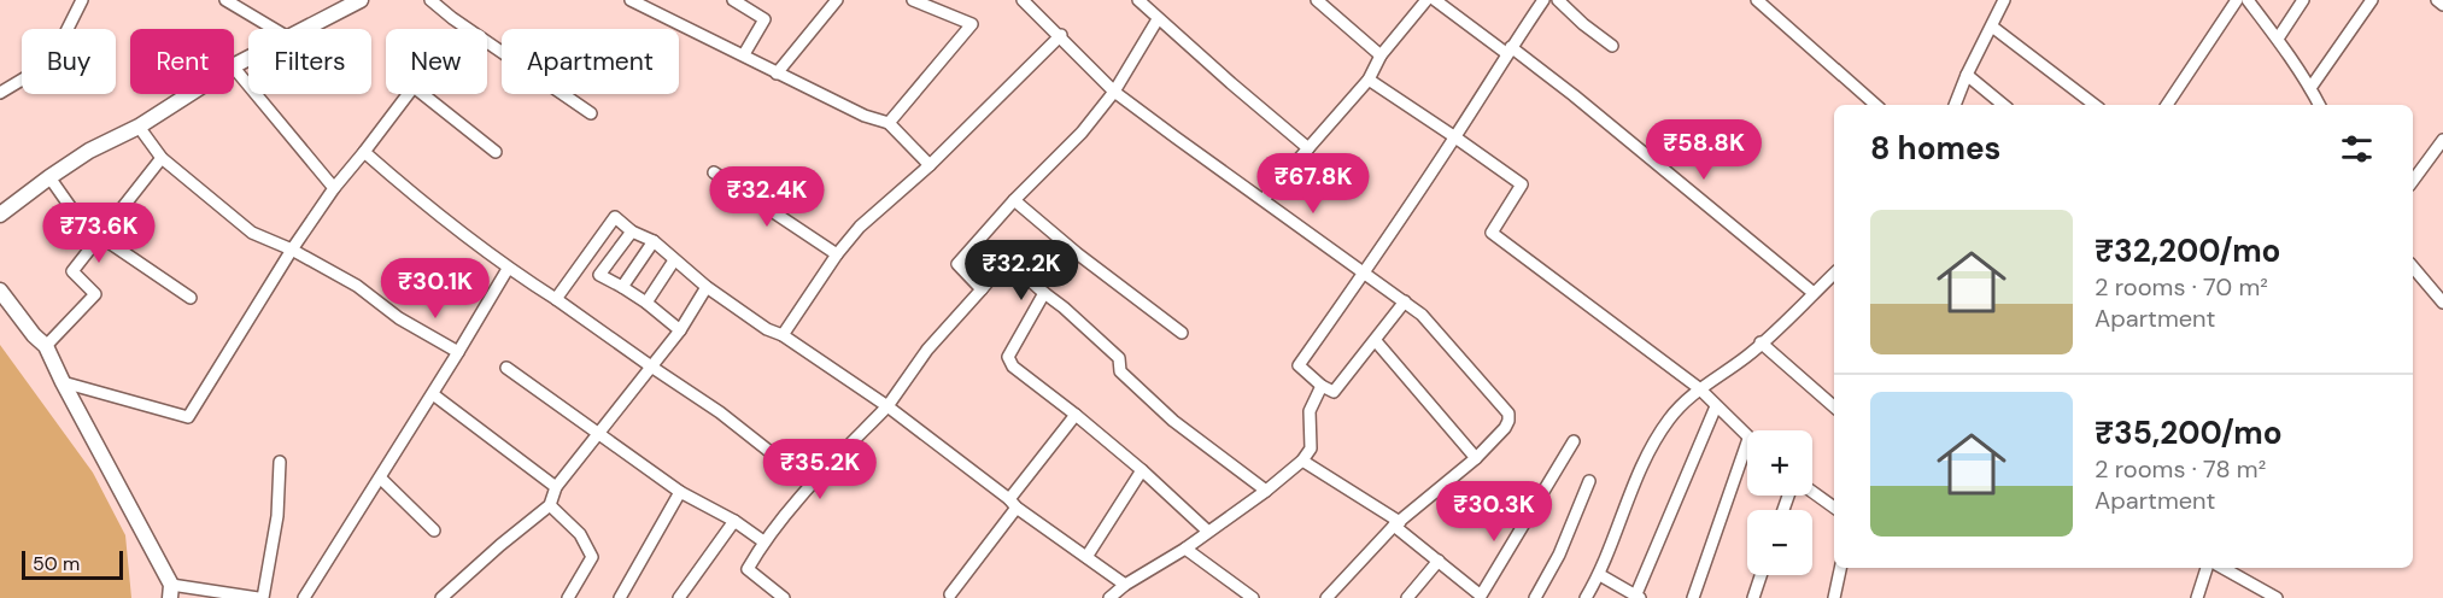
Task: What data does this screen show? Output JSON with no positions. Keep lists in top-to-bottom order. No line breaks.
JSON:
{"scale_bar":"50 m","page":{"chip":["Buy","Rent","Filters","New","Apartment"],"heading":"8 homes","price":["₹58.8K","₹67.8K","₹32.4K","₹73.6K","₹32.2K","₹30.1K","₹35.2K","₹30.3K"],"list":[{"name":"₹32,200/mo","note":"2 rooms · 70 m² · Apartment"},{"name":"₹35,200/mo","note":"2 rooms · 78 m² · Apartment"}],"map_buttons":["+","−"],"scale":"50 m"}}
